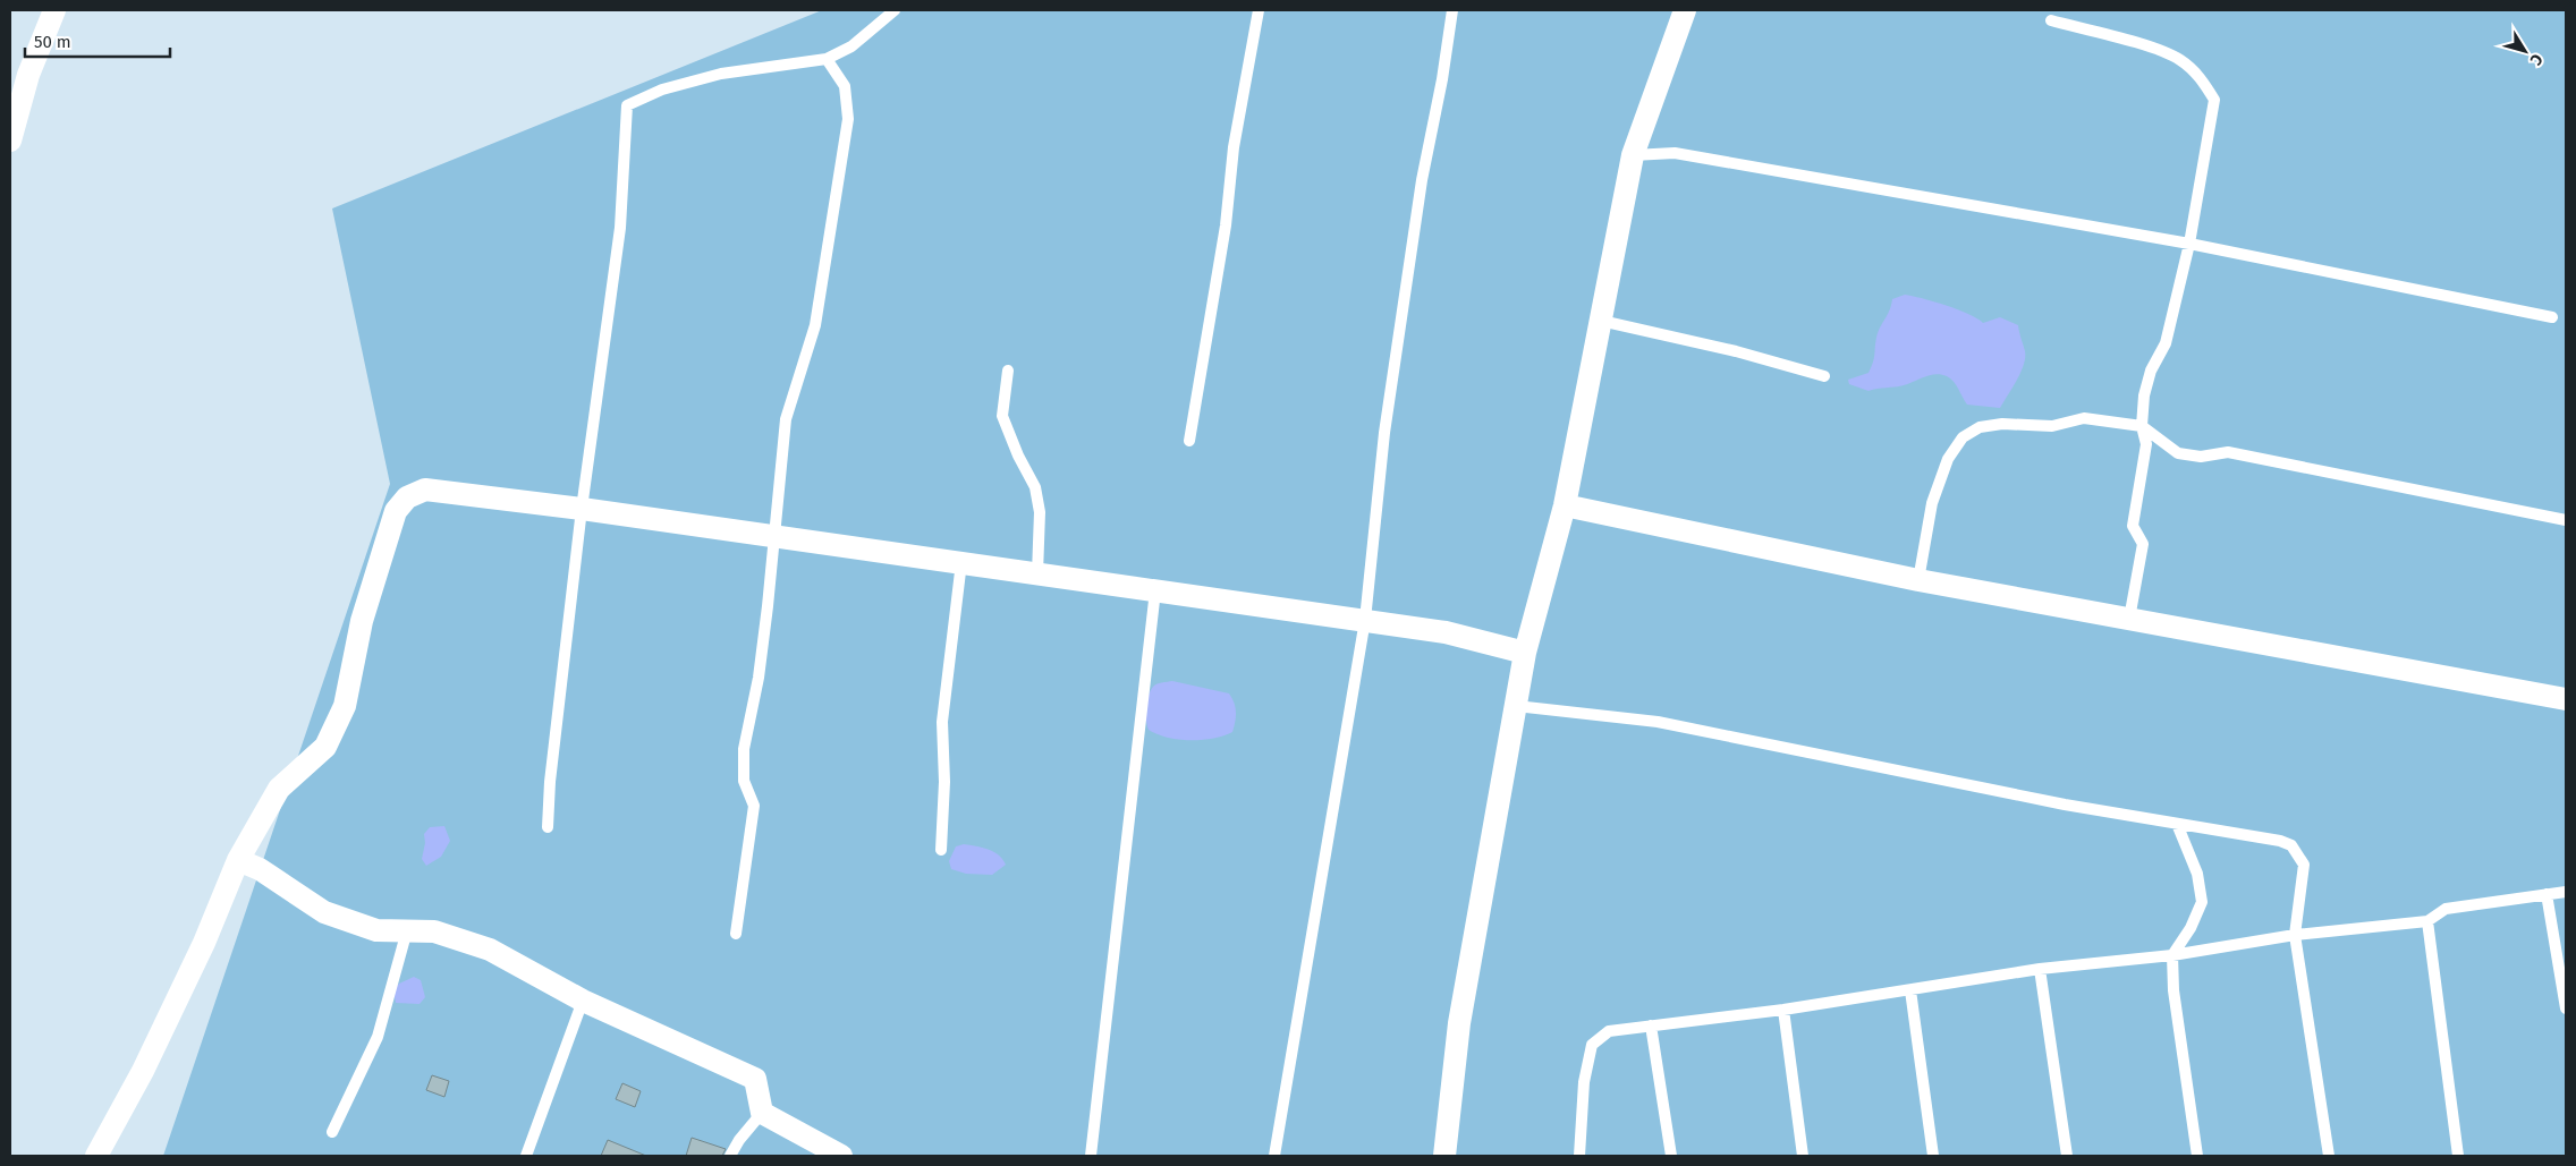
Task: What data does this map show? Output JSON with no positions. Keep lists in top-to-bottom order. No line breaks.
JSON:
{"scale_bar":"50 m","north":"bottom right"}
